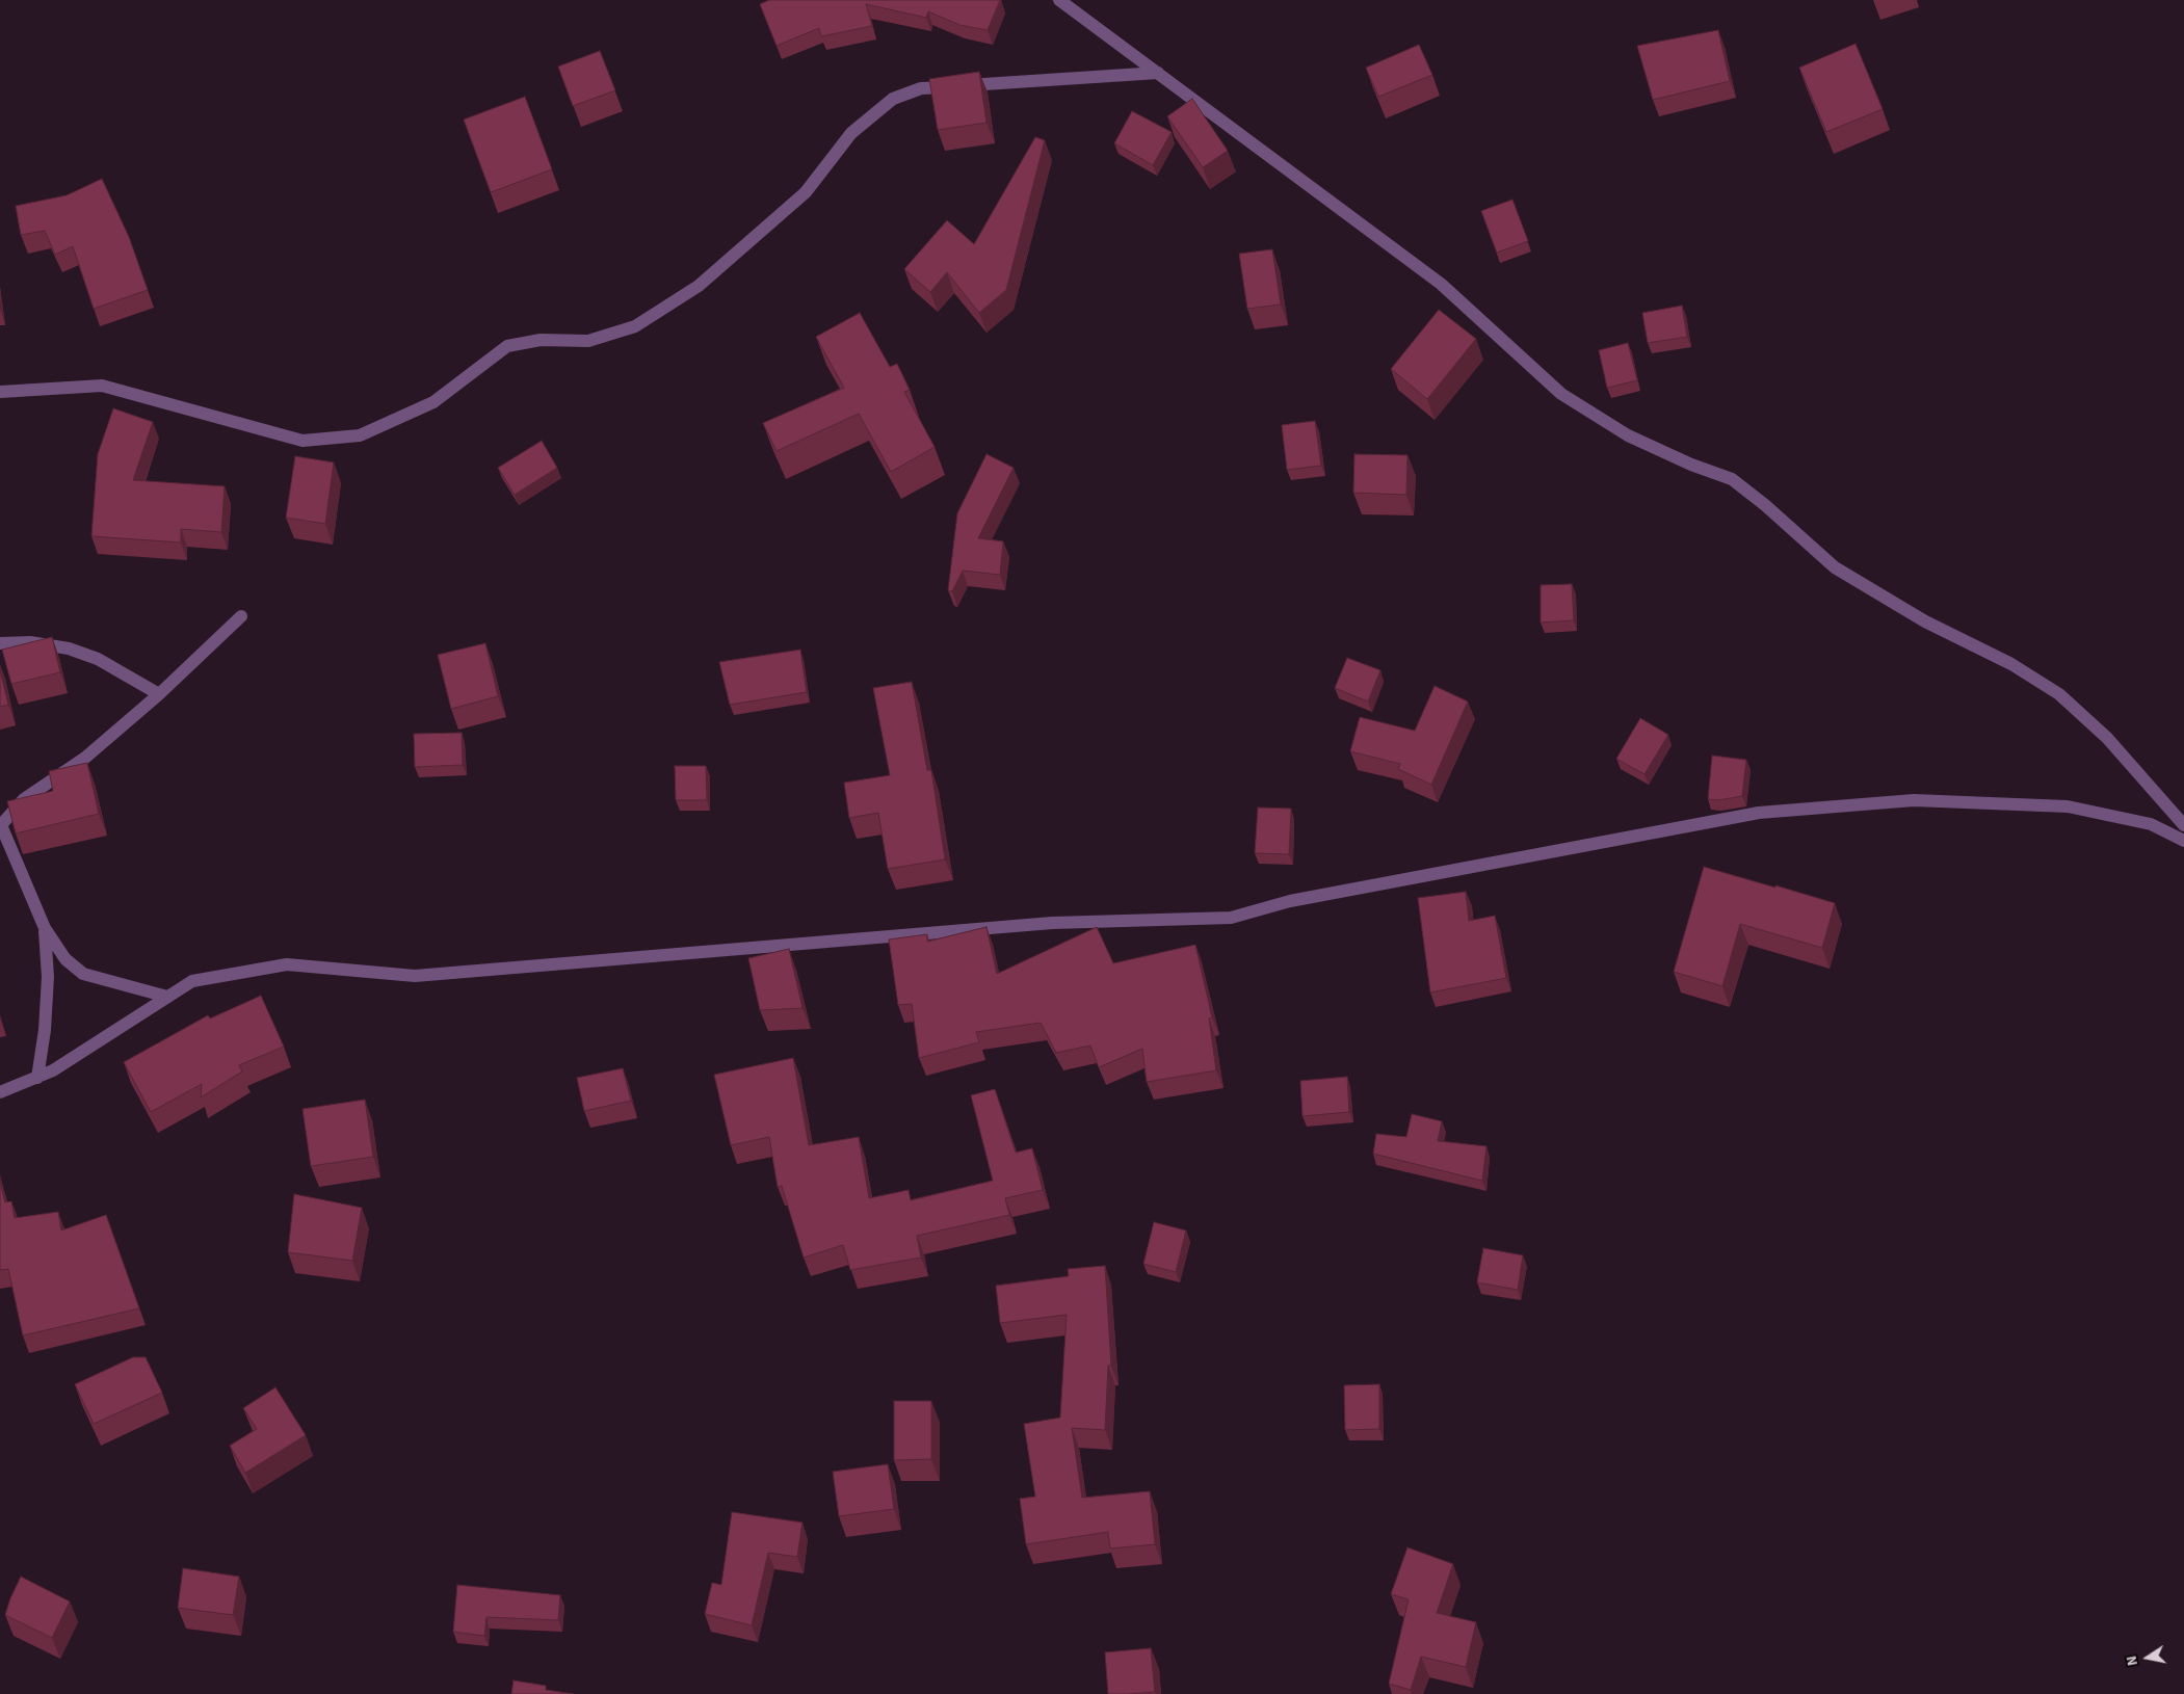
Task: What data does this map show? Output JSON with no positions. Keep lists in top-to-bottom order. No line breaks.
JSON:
{"north":"left"}
